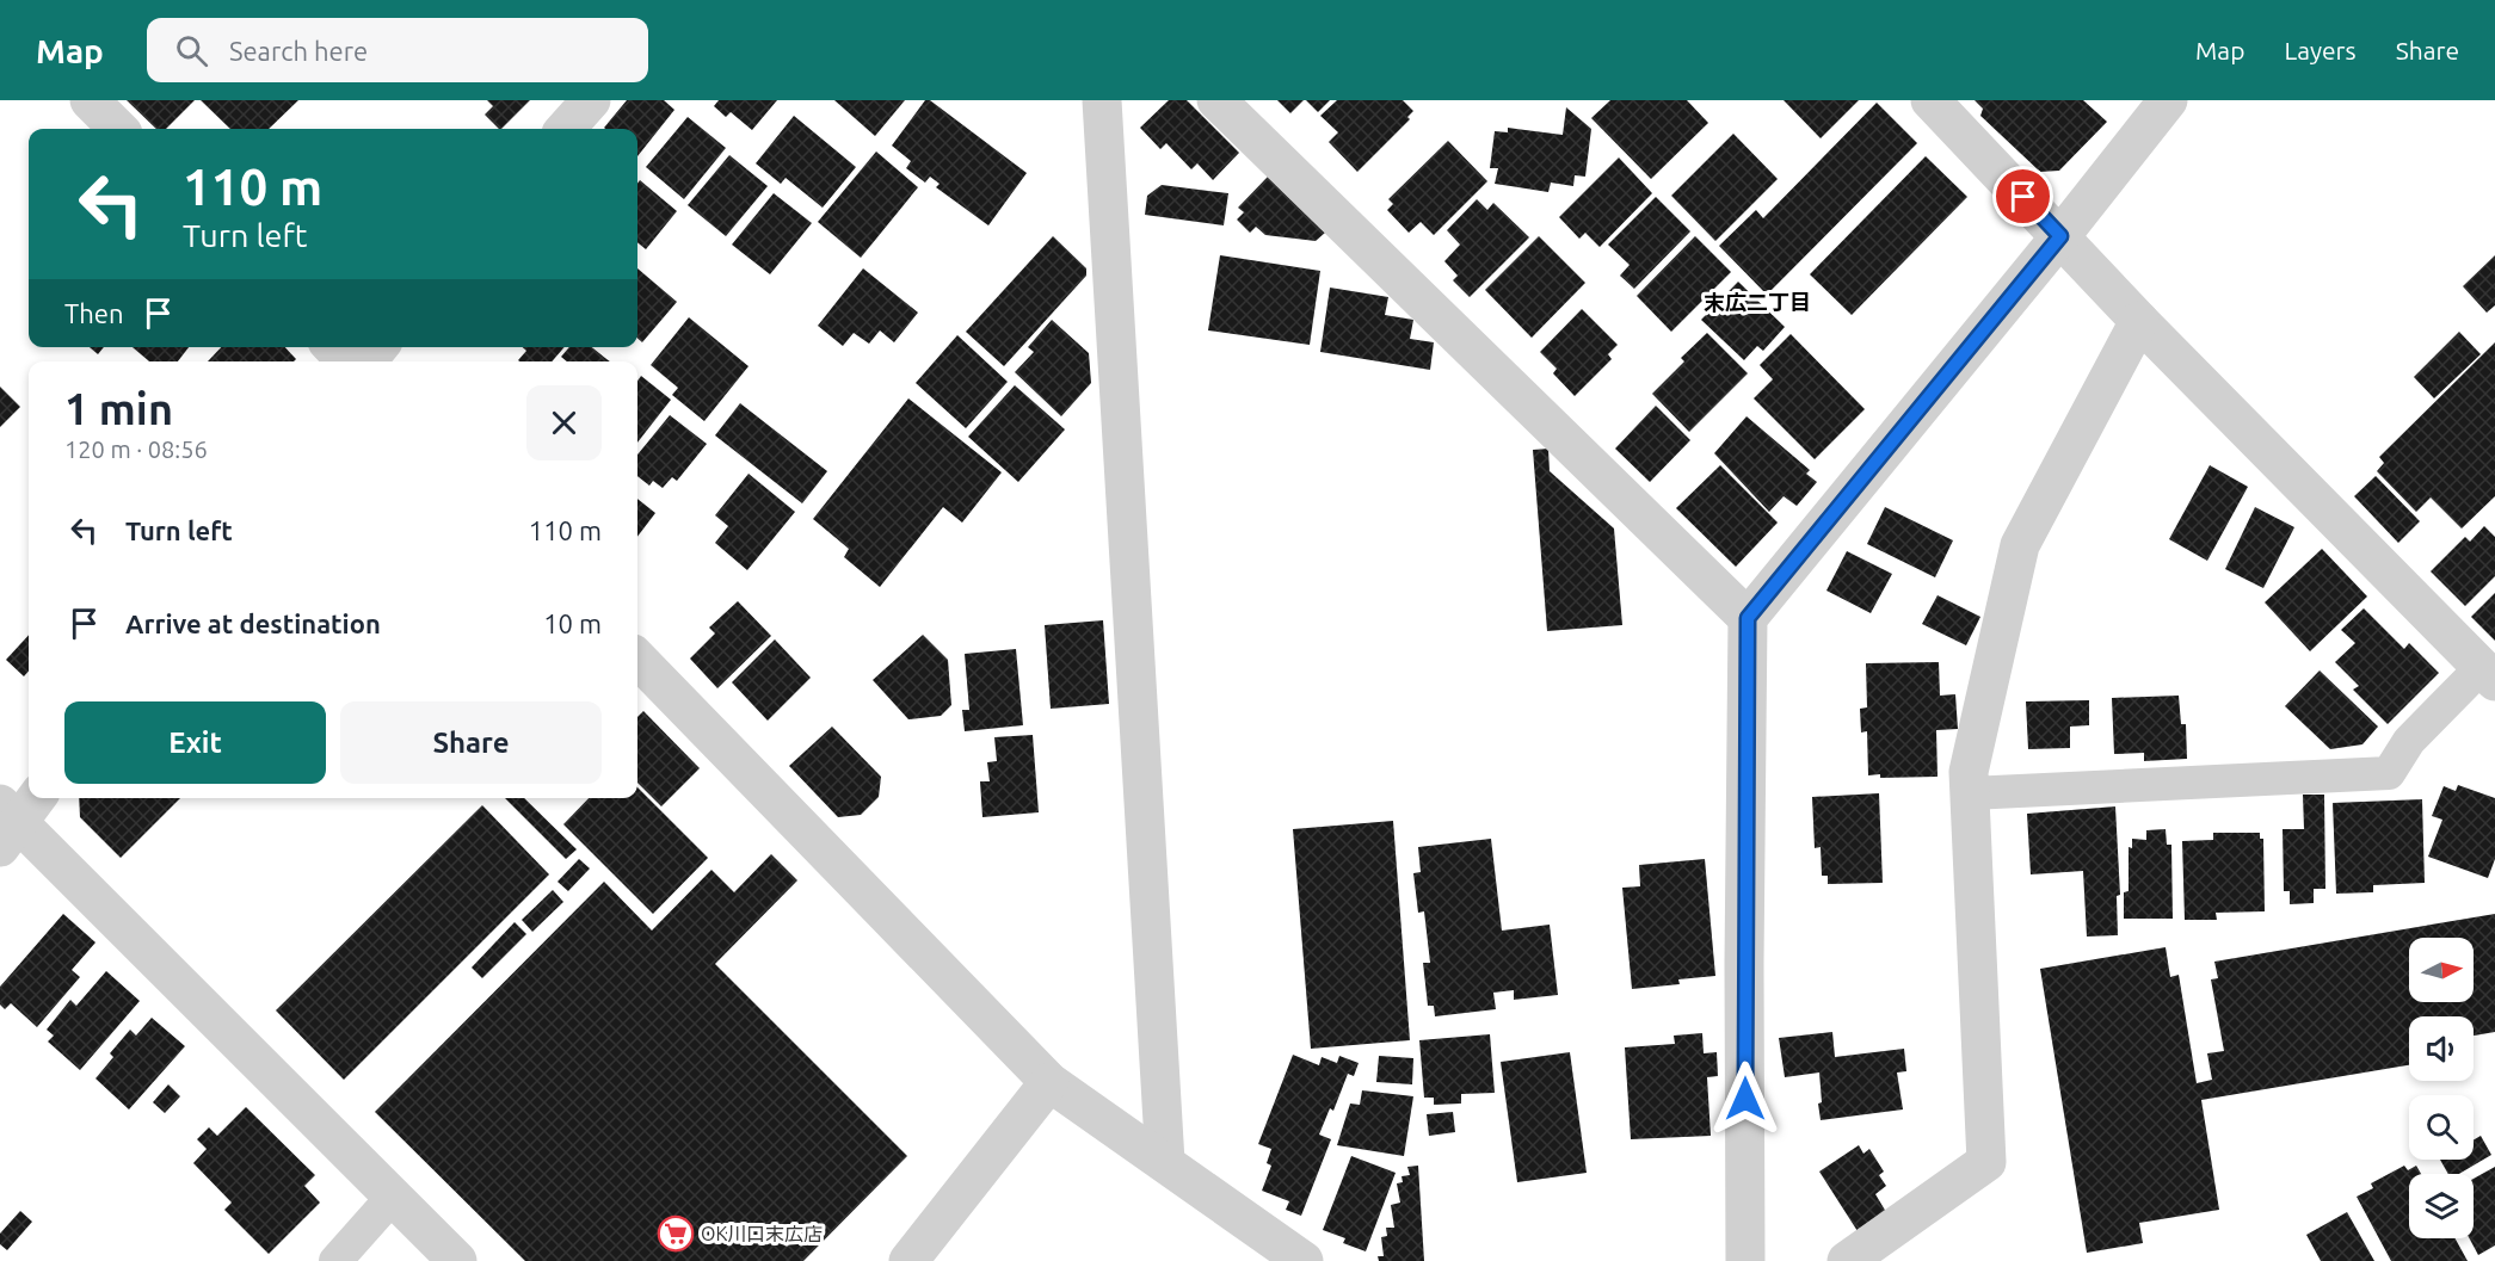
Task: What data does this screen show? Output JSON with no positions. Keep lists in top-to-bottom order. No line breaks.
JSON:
{"districts":["末広二丁目"],"places":{"supermarket":["OK川口末広店"]},"north":"right","page":{"header":"Map","search":"Search here","nav":["Map","Layers","Share"],"turn":["110 m","Turn left"],"then":"Then","heading":["1 min","120 m · 08:56"],"list":[{"name":"Turn left","value":"110 m"},{"name":"Arrive at destination","value":"10 m"}],"buttons":["Exit","Share"]}}
